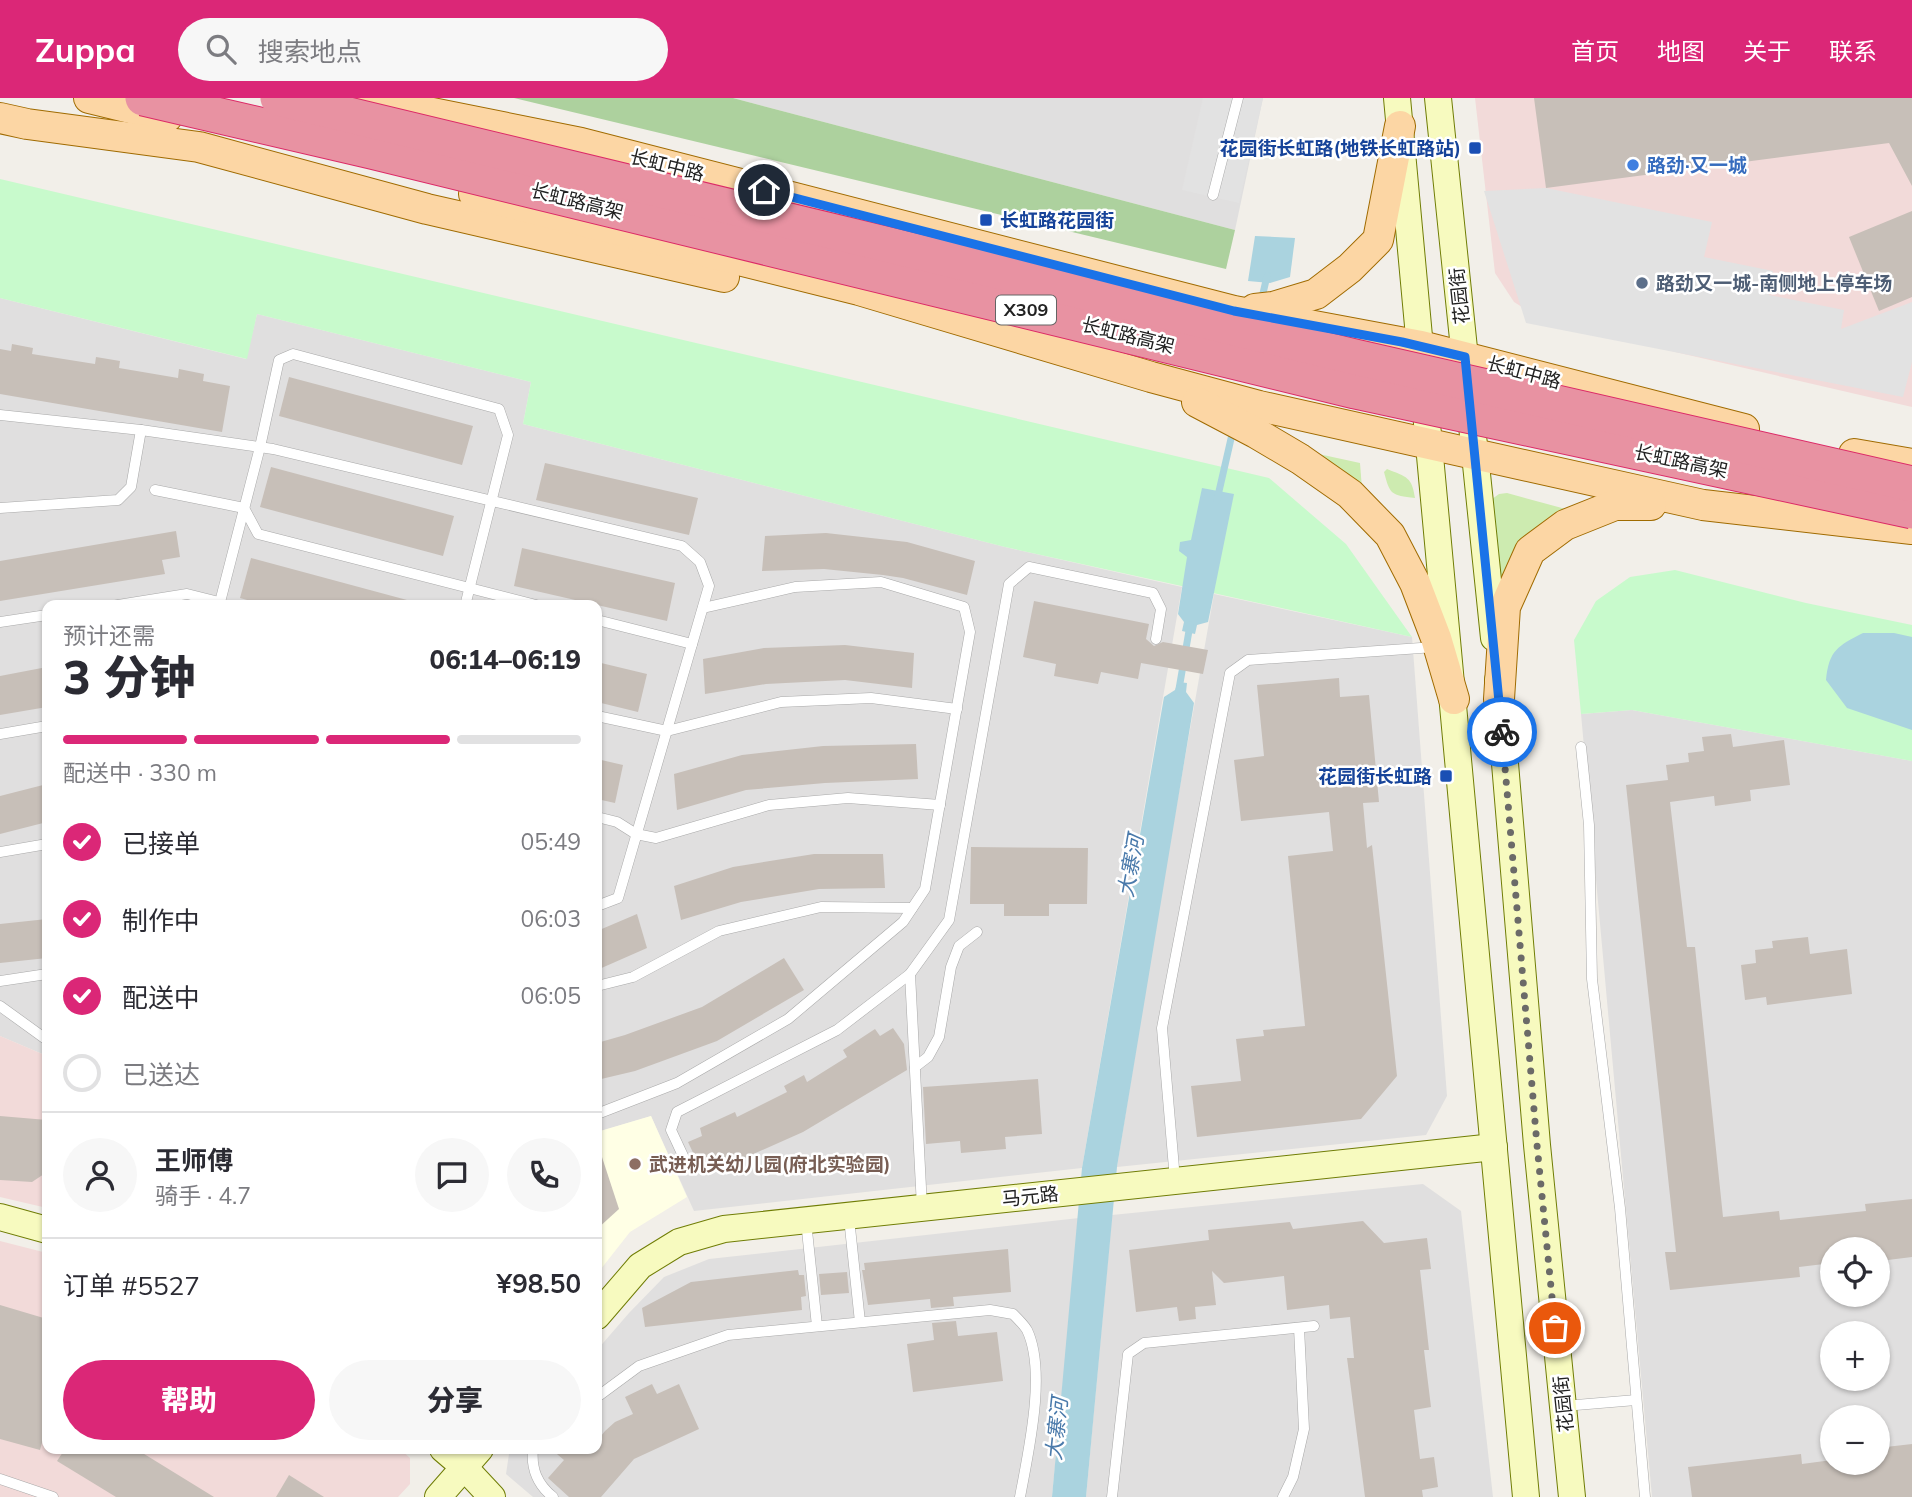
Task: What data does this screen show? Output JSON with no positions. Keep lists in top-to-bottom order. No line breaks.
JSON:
{"streets":{"highway":["长虹路高架","X309"],"main road":["长虹中路","花园街","马元路"]},"crossings":[["长虹中路","花园街"]],"water":["大寨河"],"places":{"transit":["花园街长虹路(地铁长虹路站)","长虹路花园街","花园街长虹路"],"other":["路劲·又一城","路劲又一城-南侧地上停车场","武进机关幼儿园(府北实验园)"]},"page":{"header":"Zuppa","search":"搜索地点","nav":["首页","地图","关于","联系"],"heading":["3 分钟","预计还需","06:14–06:19"],"panel":["王师傅","骑手 · 4.7","订单 #5527","¥98.50"],"bar":"配送中 · 330 m","list":[["已接单","05:49"],["制作中","06:03"],["配送中","06:05"],"已送达"],"map_buttons":["+","−"],"buttons":["帮助","分享"]}}
